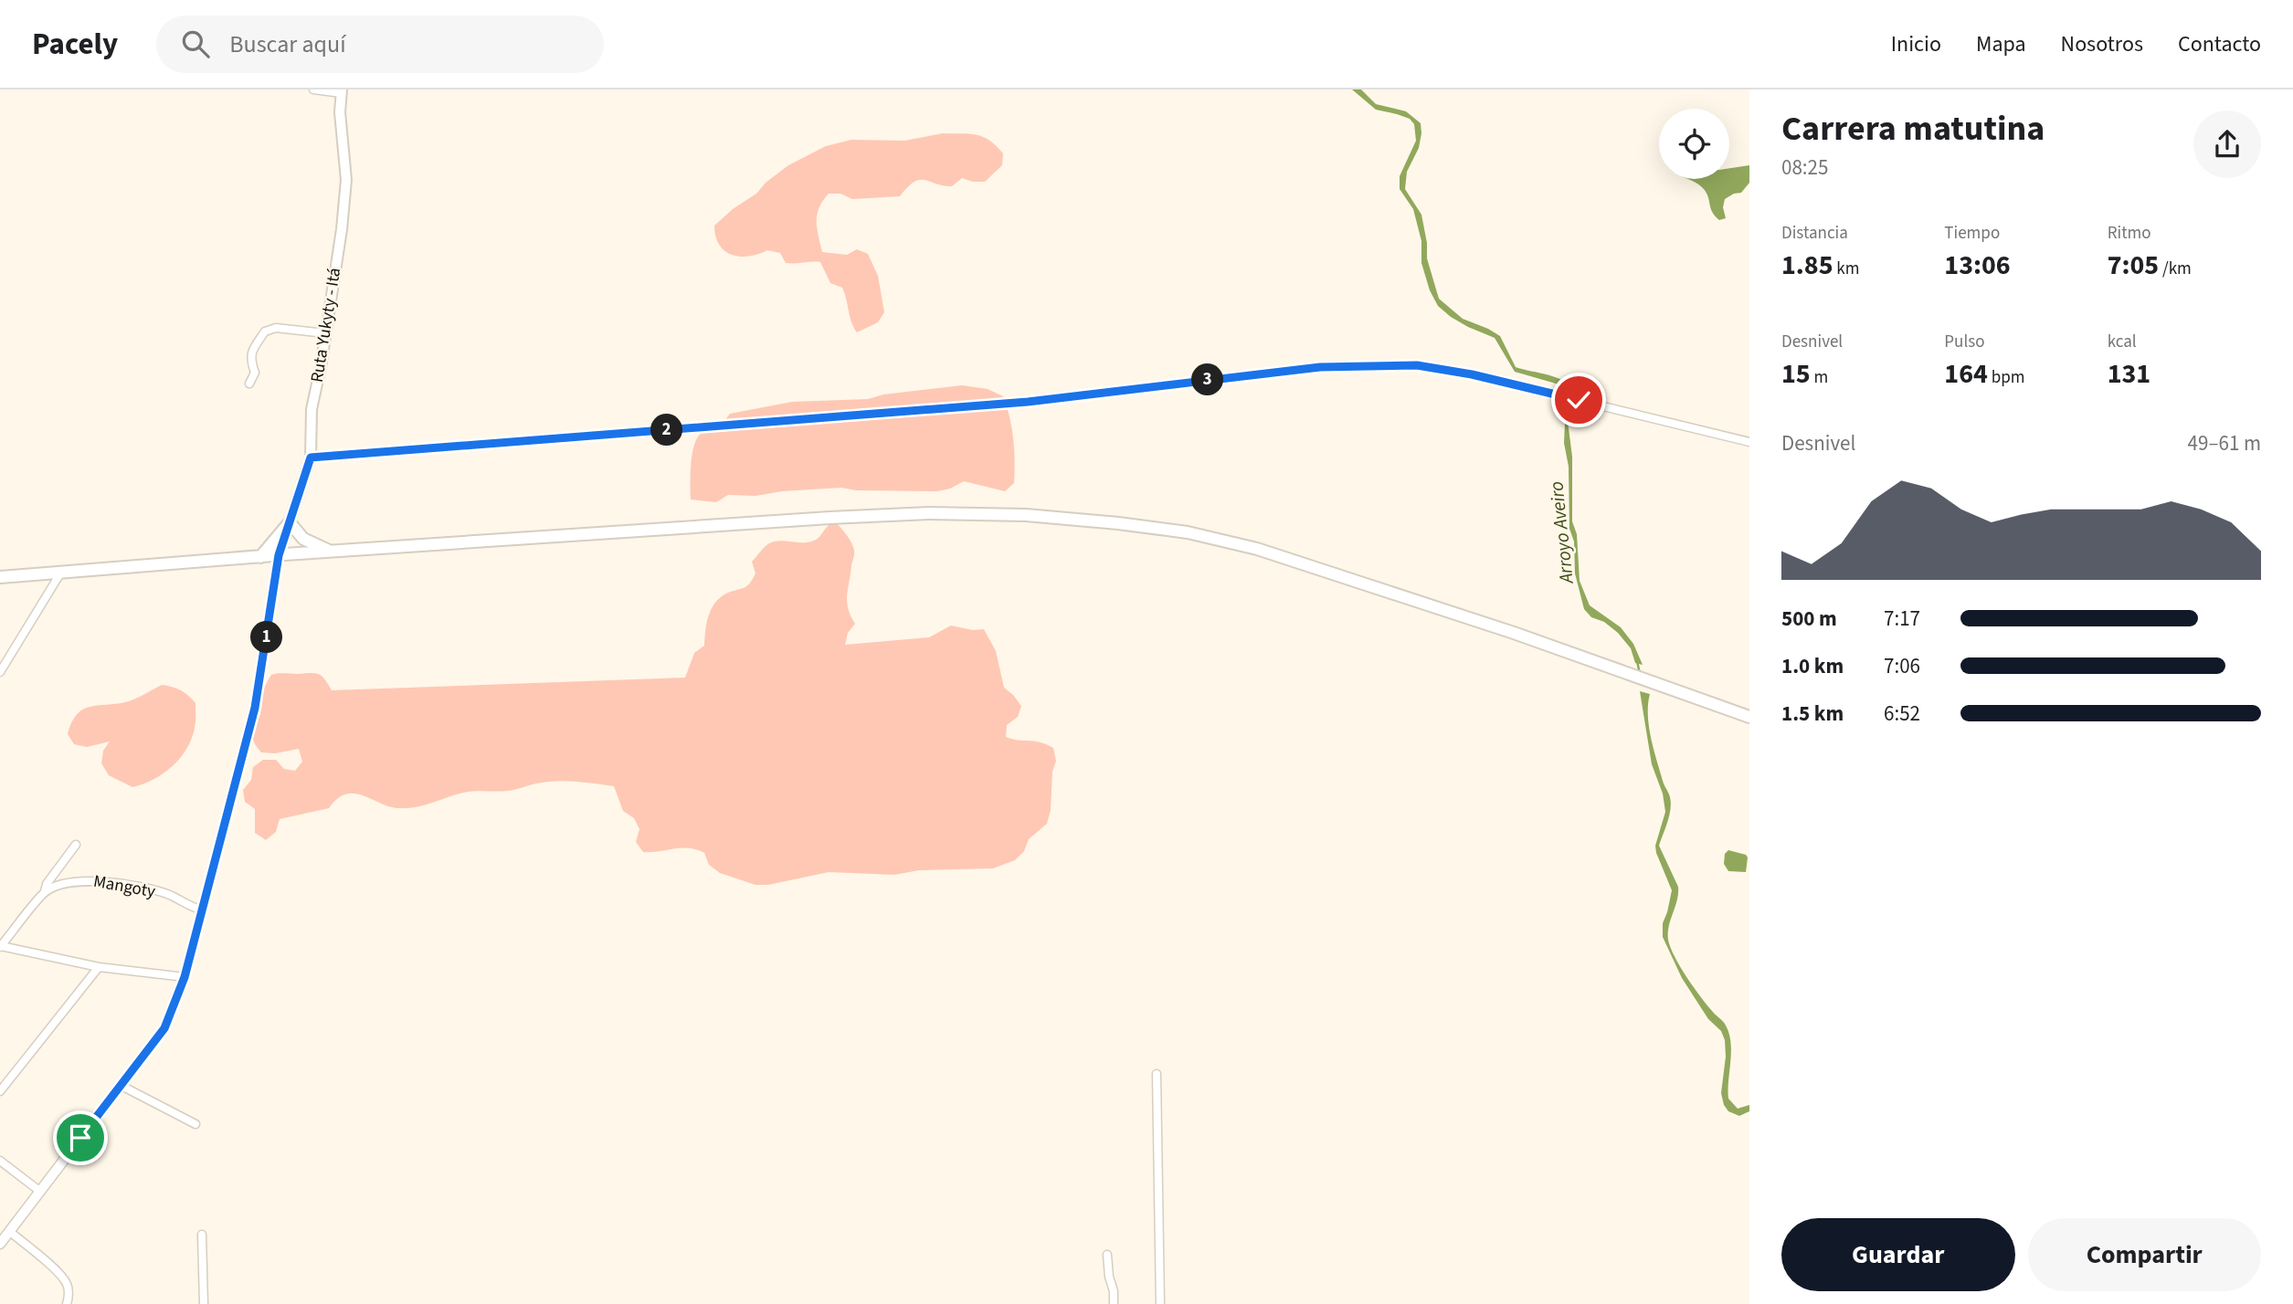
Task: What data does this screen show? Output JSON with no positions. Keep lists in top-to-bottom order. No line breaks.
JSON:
{"streets":{"main road":["Ruta Yukyty - Itá"],"street":["Mangoty"]},"water":["Arroyo Aveiro"],"page":{"header":"Pacely","search":"Buscar aquí","nav":["Inicio","Mapa","Nosotros","Contacto"],"heading":["Carrera matutina","08:25"],"stats":[["Distancia","1.85 km"],["Tiempo","13:06"],["Ritmo","7:05 /km"],["Desnivel","15 m"],["Pulso","164 bpm"],["kcal","131"]],"pins":["3","2","1"],"chart":["Desnivel","49–61 m"],"list":[{"name":"500 m","note":"7:17"},{"name":"1.0 km","note":"7:06"},{"name":"1.5 km","note":"6:52"}],"buttons":["Guardar","Compartir"]}}
